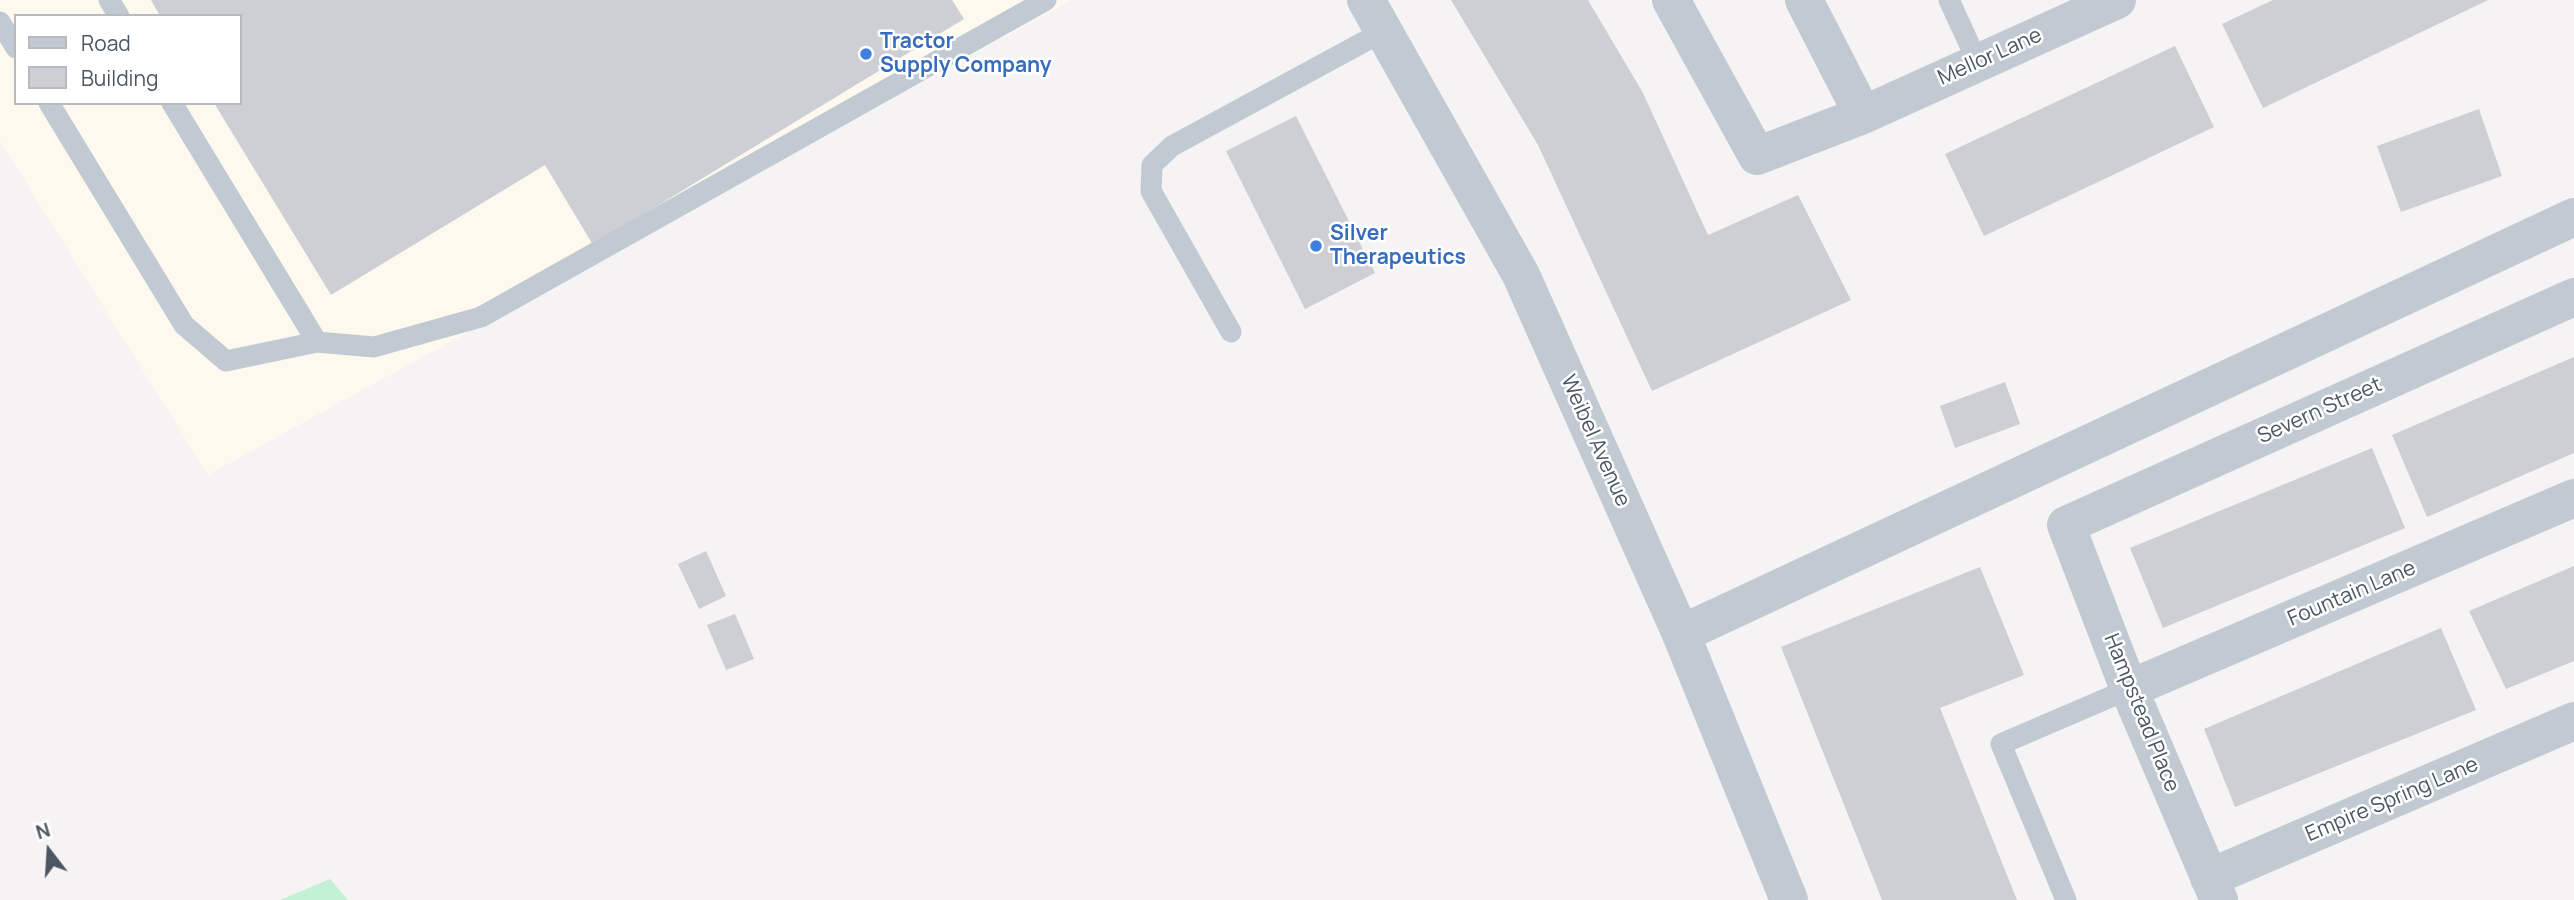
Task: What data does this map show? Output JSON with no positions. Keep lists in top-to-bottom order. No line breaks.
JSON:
{"streets":{"street":["Mellor Lane","Severn Street","Weibel Avenue","Fountain Lane","Hampstead Place","Empire Spring Lane"]},"crossings":[["Severn Street","Hampstead Place"],["Fountain Lane","Hampstead Place"],["Hampstead Place","Empire Spring Lane"]],"places":["Tractor Supply Company","Silver Therapeutics"],"legend":["Road","Building"],"north":"top"}
